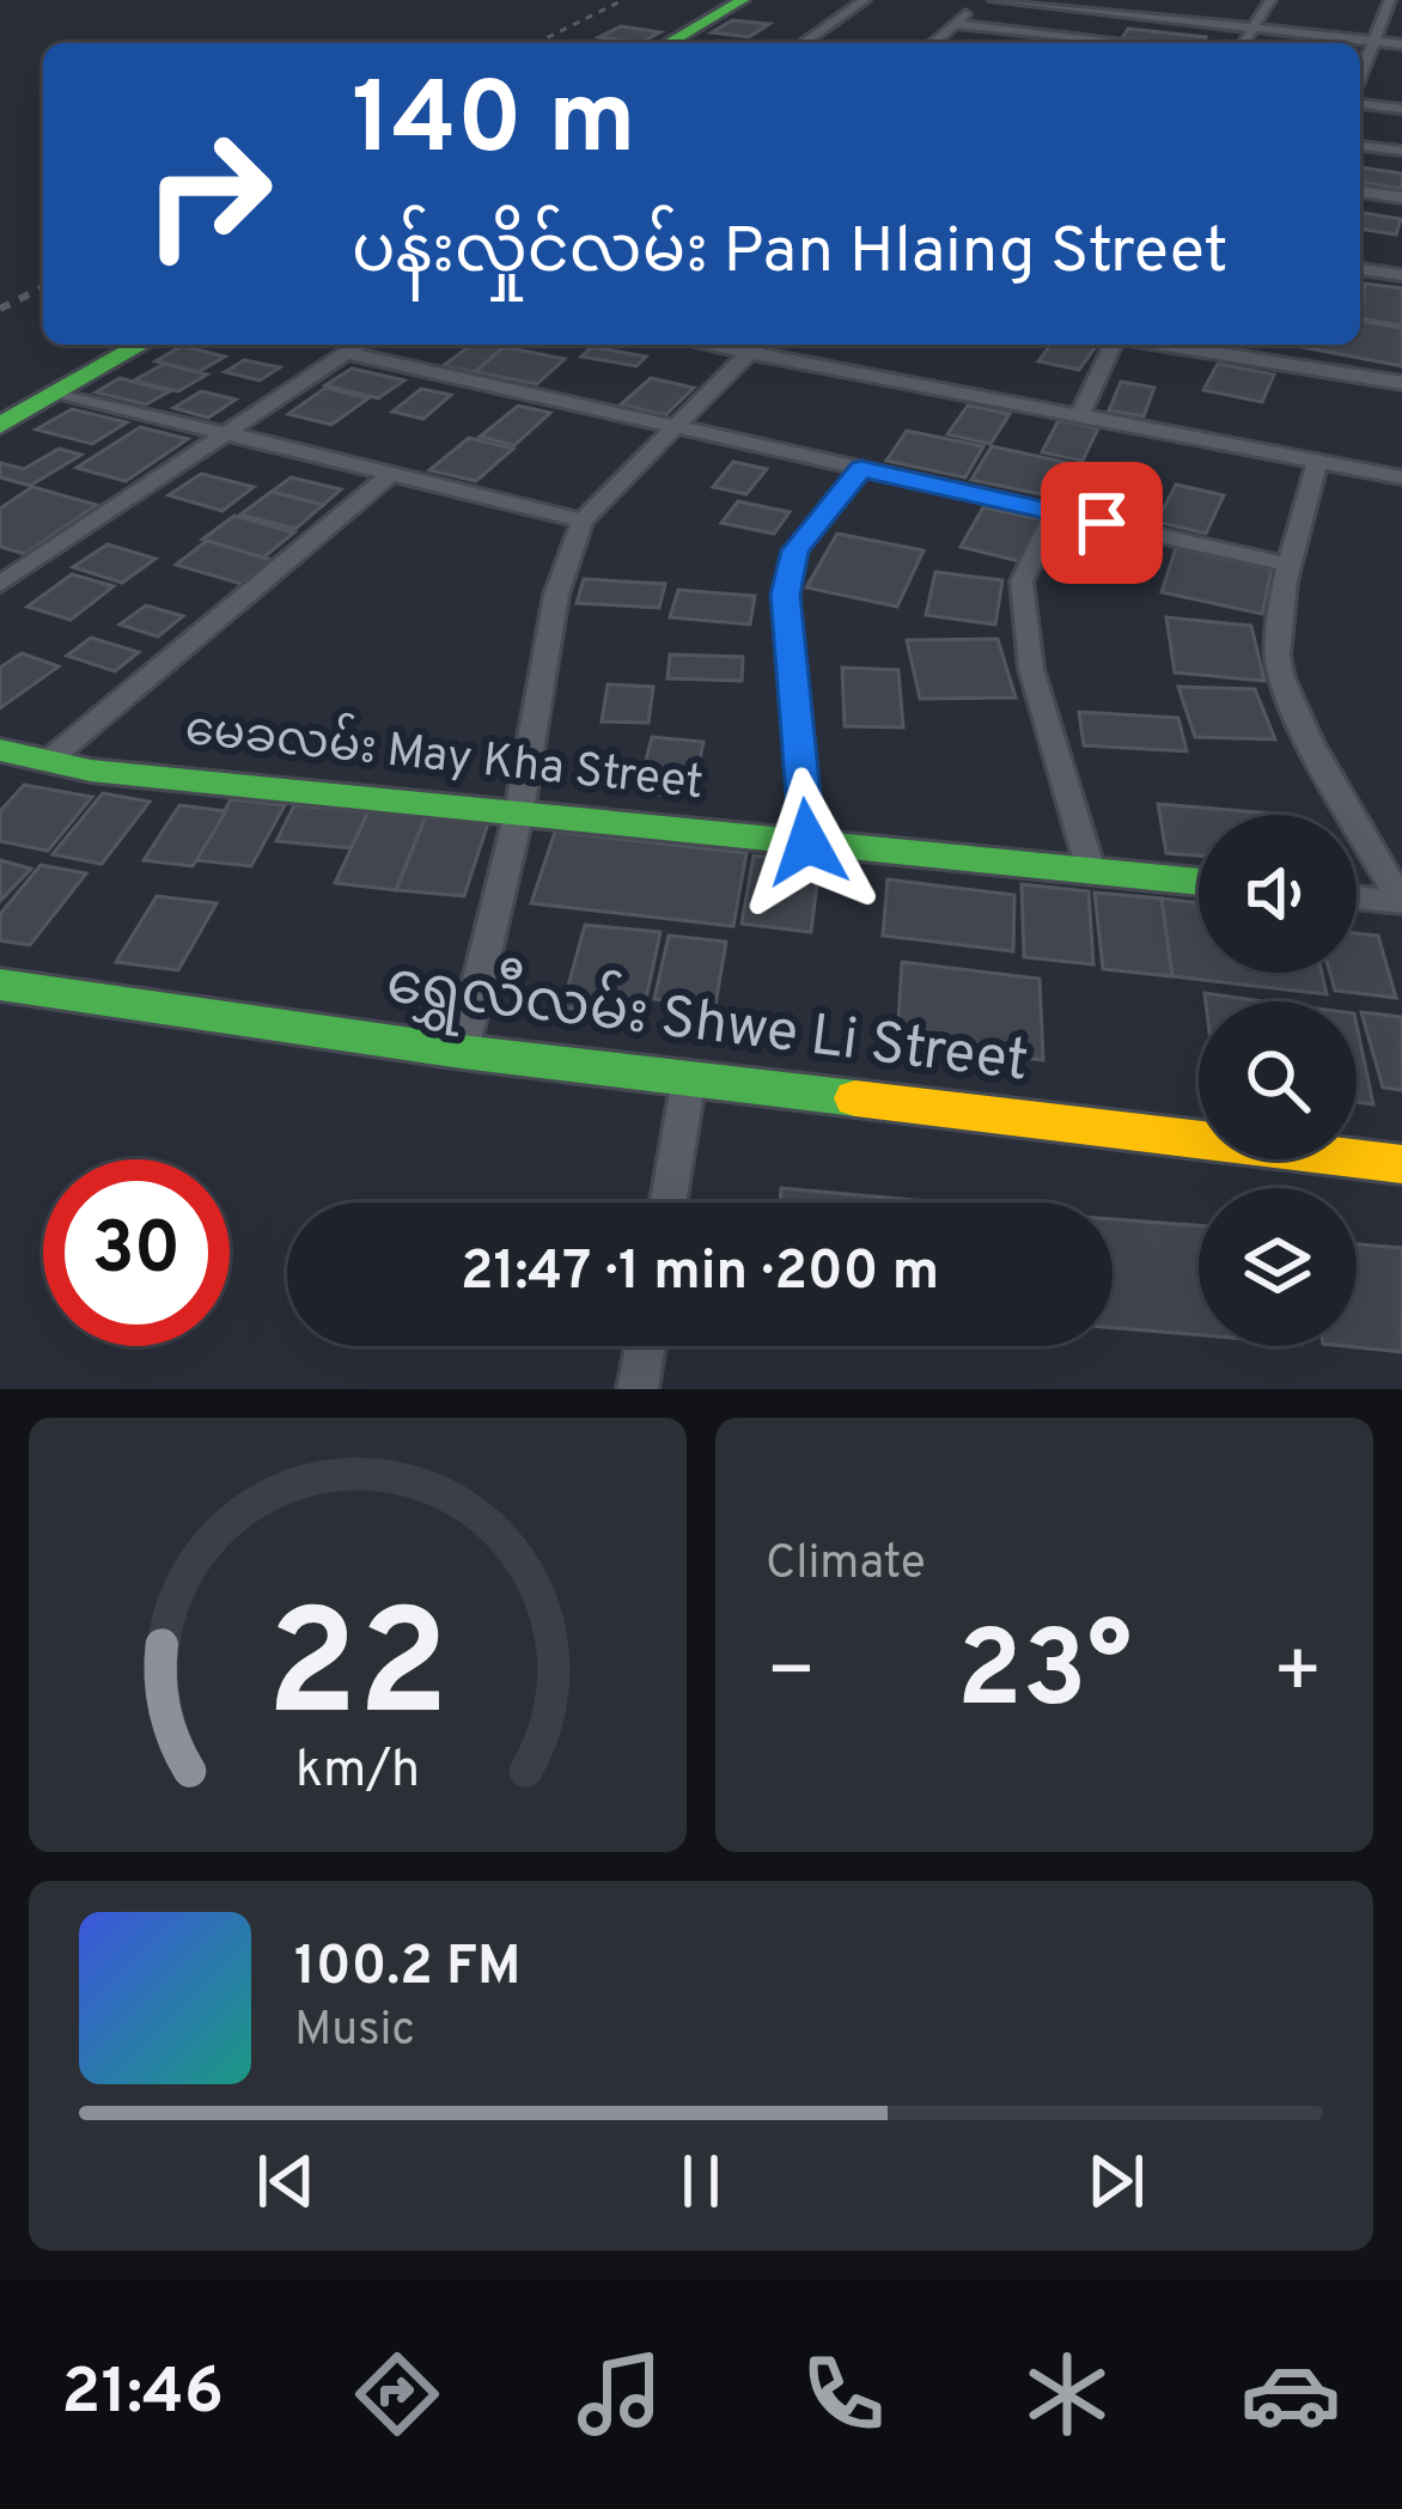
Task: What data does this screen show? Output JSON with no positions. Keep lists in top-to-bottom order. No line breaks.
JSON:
{"streets":{"street":["မေခလမ်း May Kha Street","ရွှေလီလမ်း Shwe Li Street"]},"page":{"turn":["140 m","ပန်းလှိုင်လမ်း Pan Hlaing Street"],"limit":"30","trip":"21:47 · 1 min · 200 m","tile":"Climate","heat":["−","23°","+"],"song":["100.2 FM","Music"],"tabs":"21:46","gauge":["22","km/h"]}}
